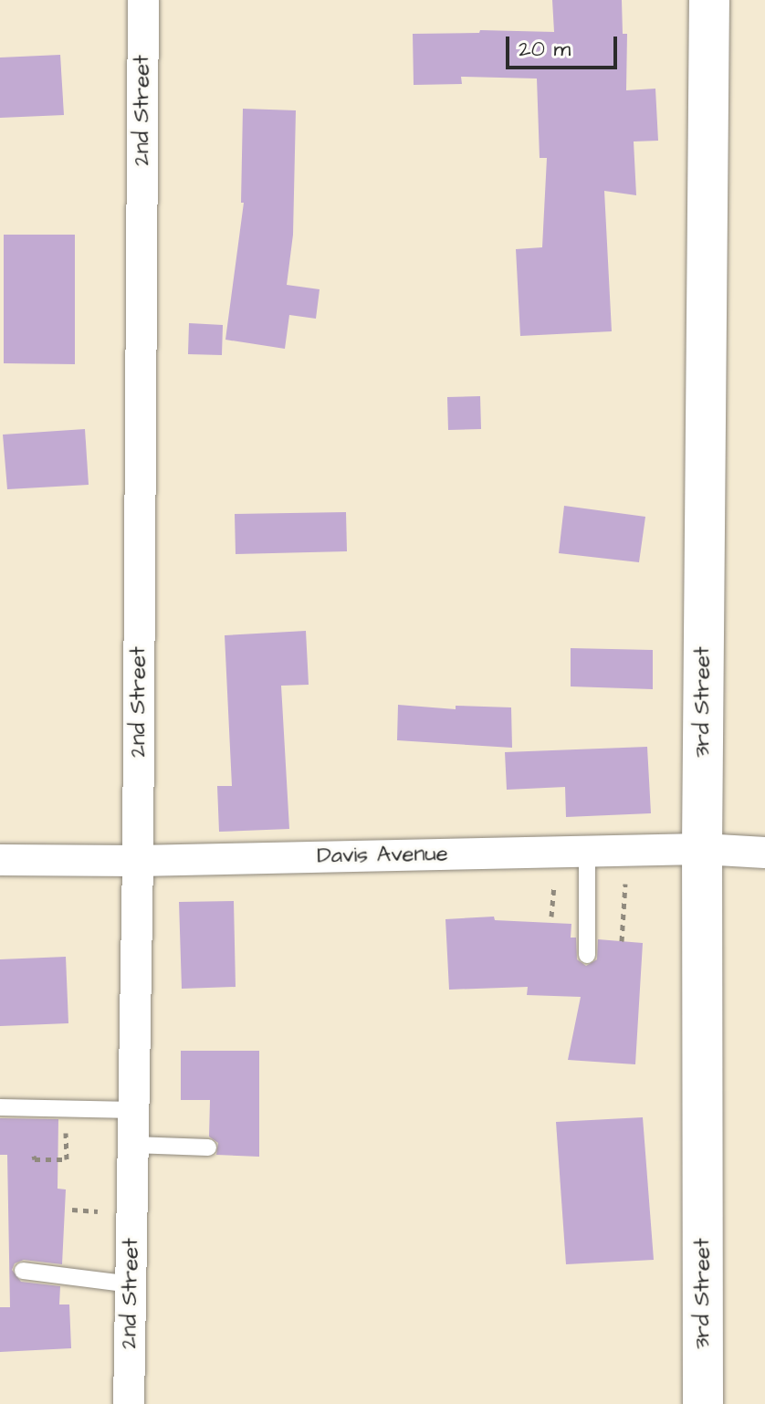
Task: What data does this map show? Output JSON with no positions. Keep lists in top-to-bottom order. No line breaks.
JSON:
{"streets":{"street":["2nd Street","3rd Street","Davis Avenue"]},"crossings":[["2nd Street","Davis Avenue"],["3rd Street","Davis Avenue"]],"scale_bar":"20 m"}
